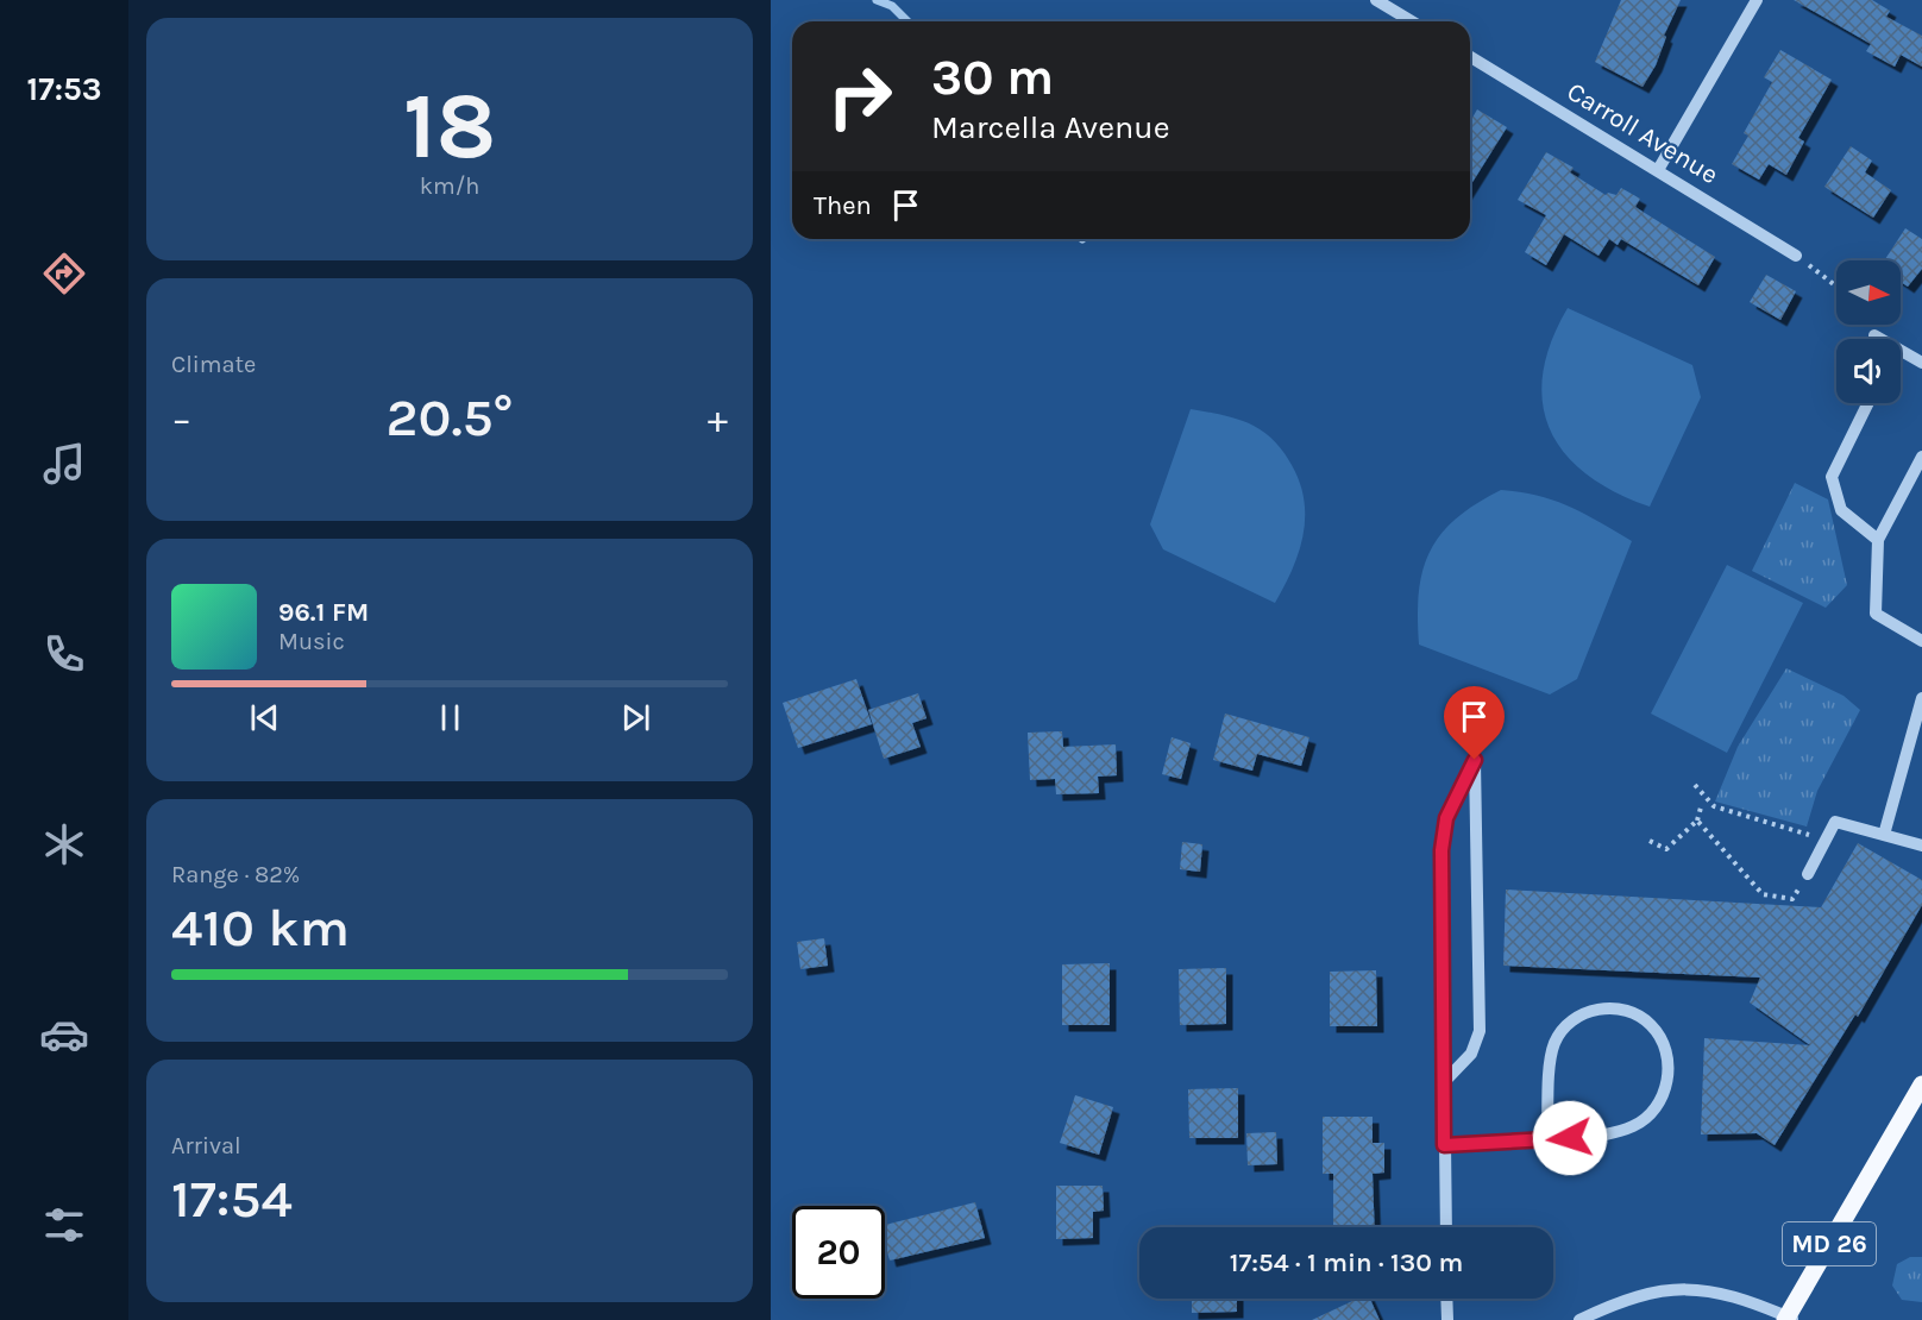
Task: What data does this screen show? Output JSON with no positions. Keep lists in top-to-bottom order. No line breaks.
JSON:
{"streets":{"main road":["MD 26"],"street":["Carroll Avenue"]},"north":"right","page":{"tabs":"17:53","tile":[["18","km/h"],"Climate",["Range · 82%","410 km"],["Arrival","17:54"]],"turn":["30 m","Marcella Avenue"],"then":"Then","heat":["−","20.5°","+"],"song":["96.1 FM","Music"],"limit":"20","trip":"17:54 · 1 min · 130 m"}}
